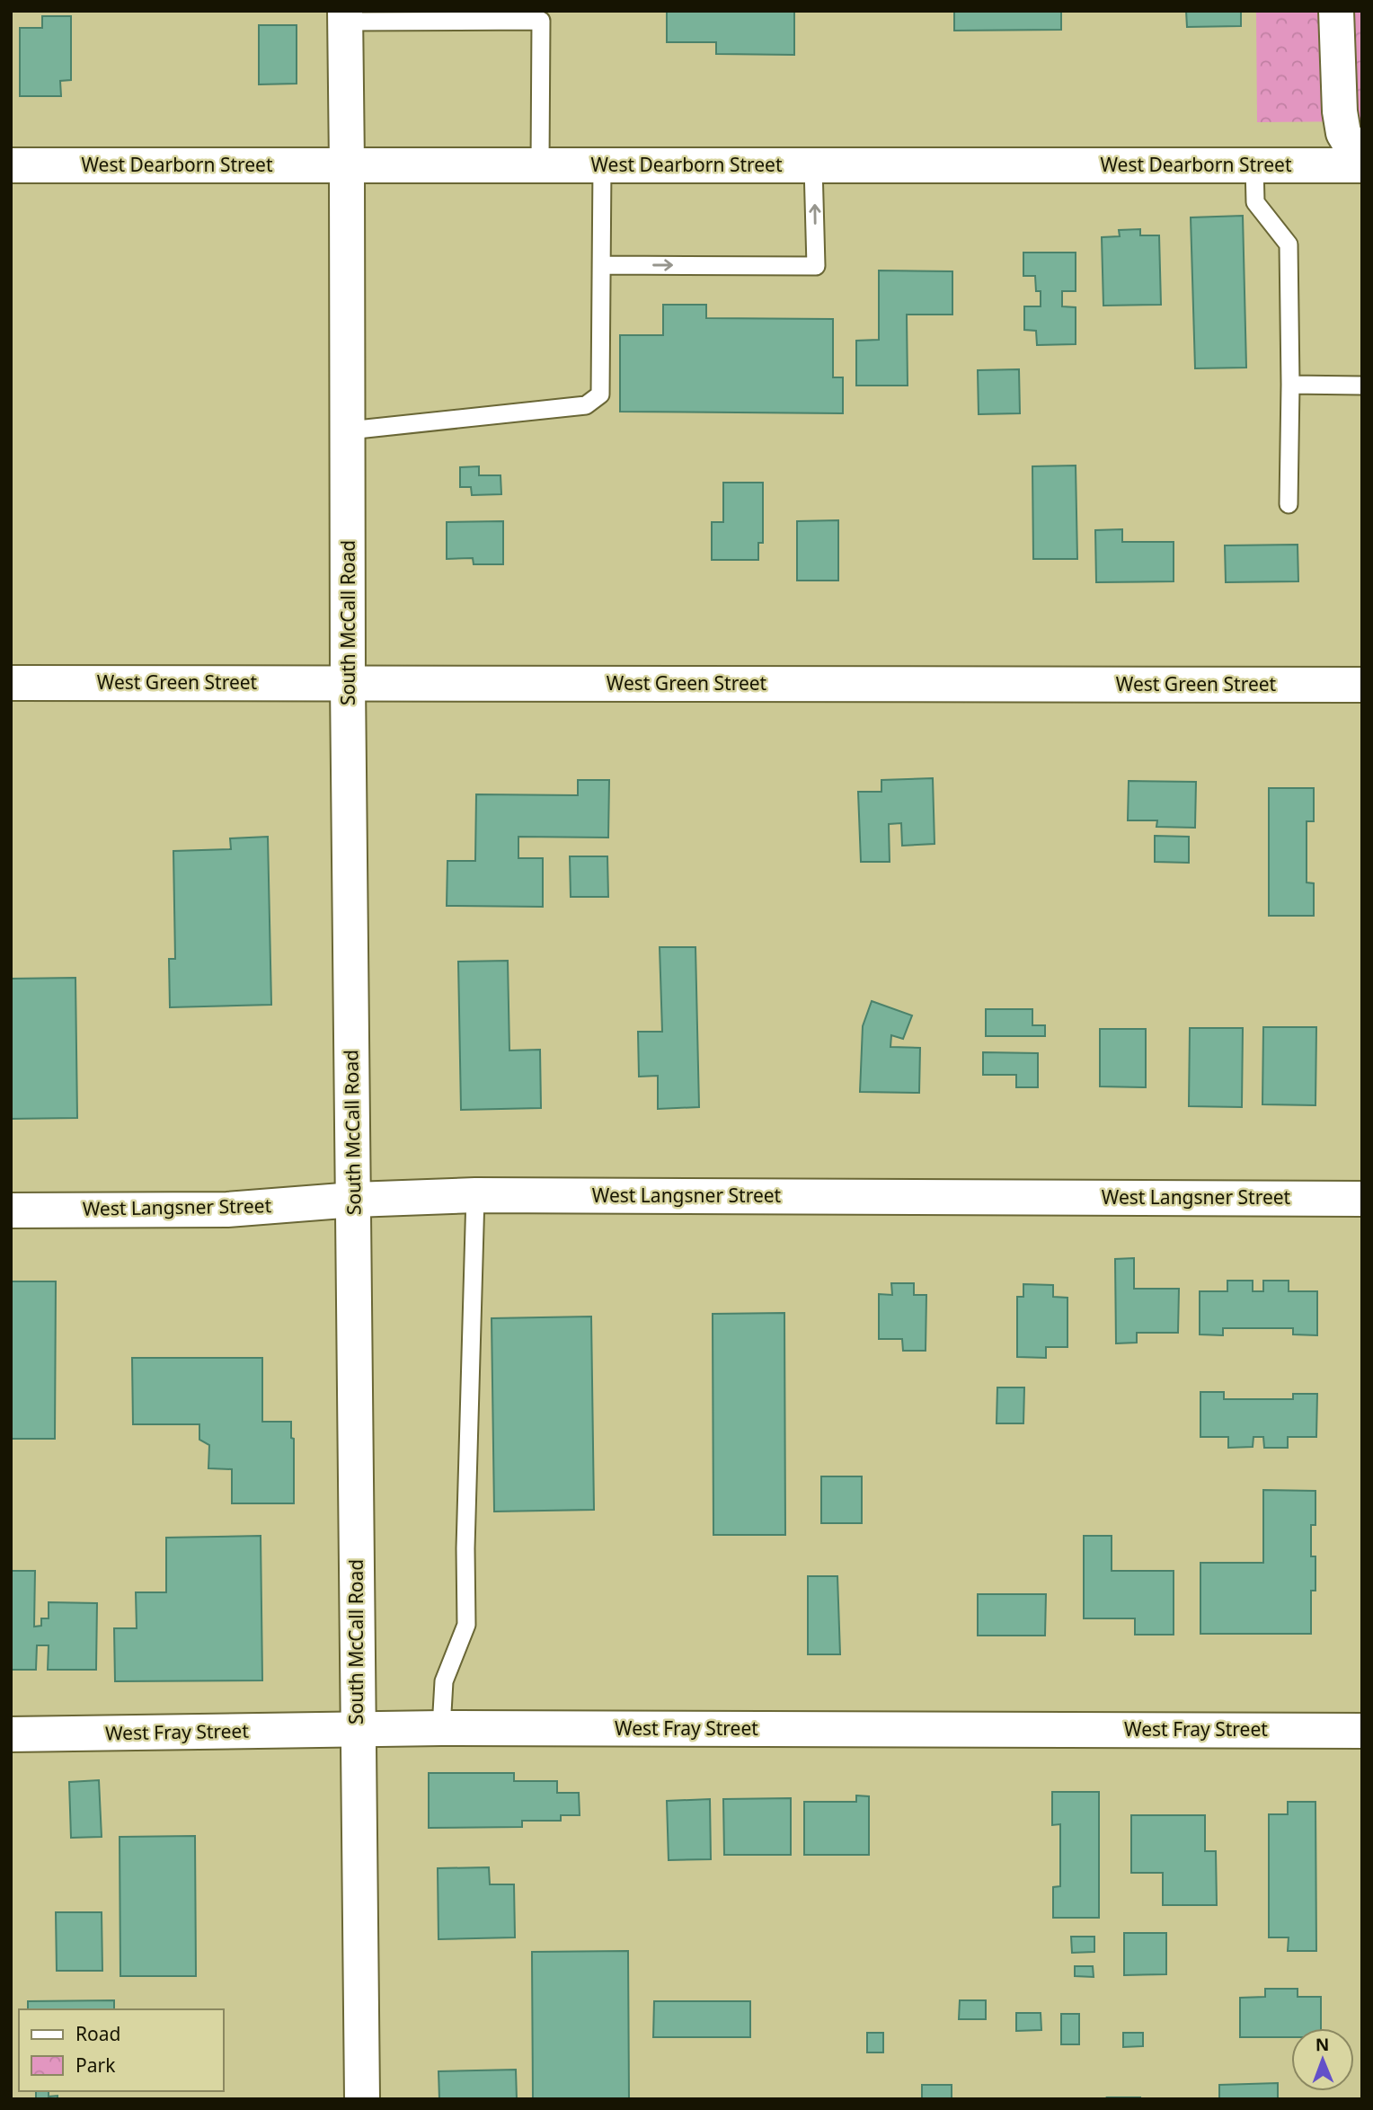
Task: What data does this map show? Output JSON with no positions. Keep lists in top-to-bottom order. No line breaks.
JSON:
{"streets":{"street":["West Dearborn Street","South McCall Road","West Green Street","West Langsner Street","West Fray Street"]},"crossings":[["West Dearborn Street","South McCall Road"],["South McCall Road","West Green Street"],["South McCall Road","West Langsner Street"],["South McCall Road","West Fray Street"]],"legend":["Road","Park"],"north":"top"}
